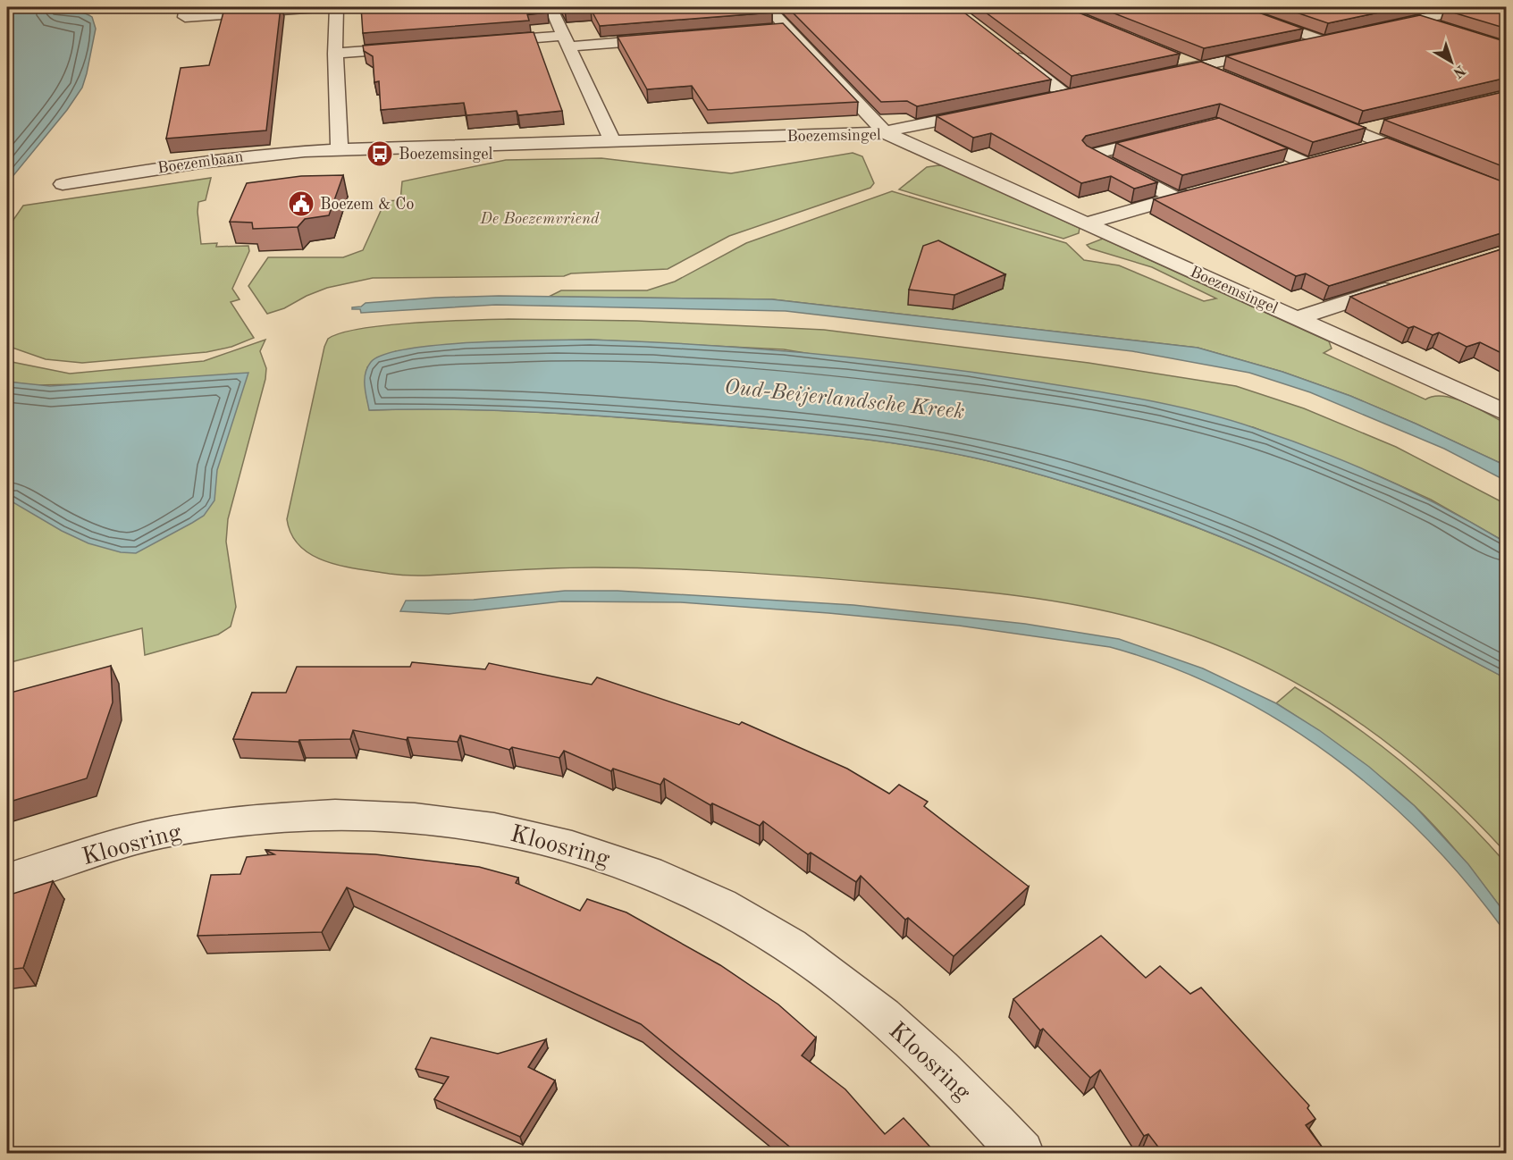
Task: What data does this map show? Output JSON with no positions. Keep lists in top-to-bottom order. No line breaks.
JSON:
{"streets":{"street":["Boezemsingel","Boezembaan","Kloosring"]},"crossings":[["Boezemsingel","Boezembaan"]],"water":["Oud-Beijerlandsche Kreek"],"parks":["De Boezemvriend"],"places":{"bus stop":["Boezemsingel"],"public building":["Boezem & Co"]},"north":"bottom right"}
